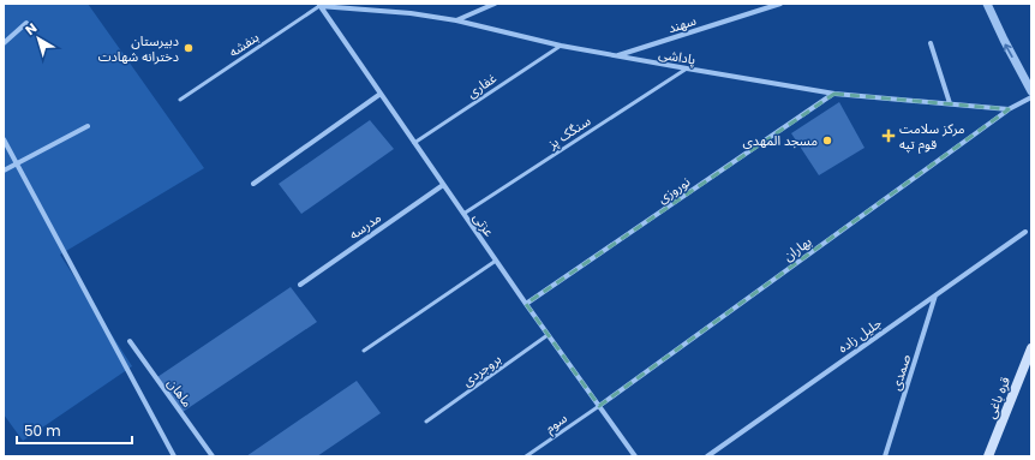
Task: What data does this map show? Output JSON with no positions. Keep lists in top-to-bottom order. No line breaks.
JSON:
{"streets":{"main road":["قره باغی"],"street":["سهند","پاداشی","نوروزی","عزتی","مدرسه","بهاران","جلیل زاده","صمدی","ماهان"],"lane":["بنفشه","غفاری","سنگک پز","بروجردی","سوم"]},"crossings":[["سهند","پاداشی"],["بنفشه","پاداشی"],["بنفشه","عزتی"],["پاداشی","غفاری"],["پاداشی","سنگک پز"],["پاداشی","نوروزی"],["پاداشی","عزتی"],["پاداشی","بهاران"],["غفاری","عزتی"],["سنگک پز","عزتی"],["نوروزی","عزتی"],["عزتی","مدرسه"],["عزتی","بهاران"],["عزتی","بروجردی"],["عزتی","سوم"],["بهاران","سوم"],["جلیل زاده","صمدی"]],"places":{"other":["دبیرستان دخترانه شهادت","مسجد المهدی"],"health":["مرکز سلامت قوم تپه"]},"scale_bar":"50 m","north":"top left"}
